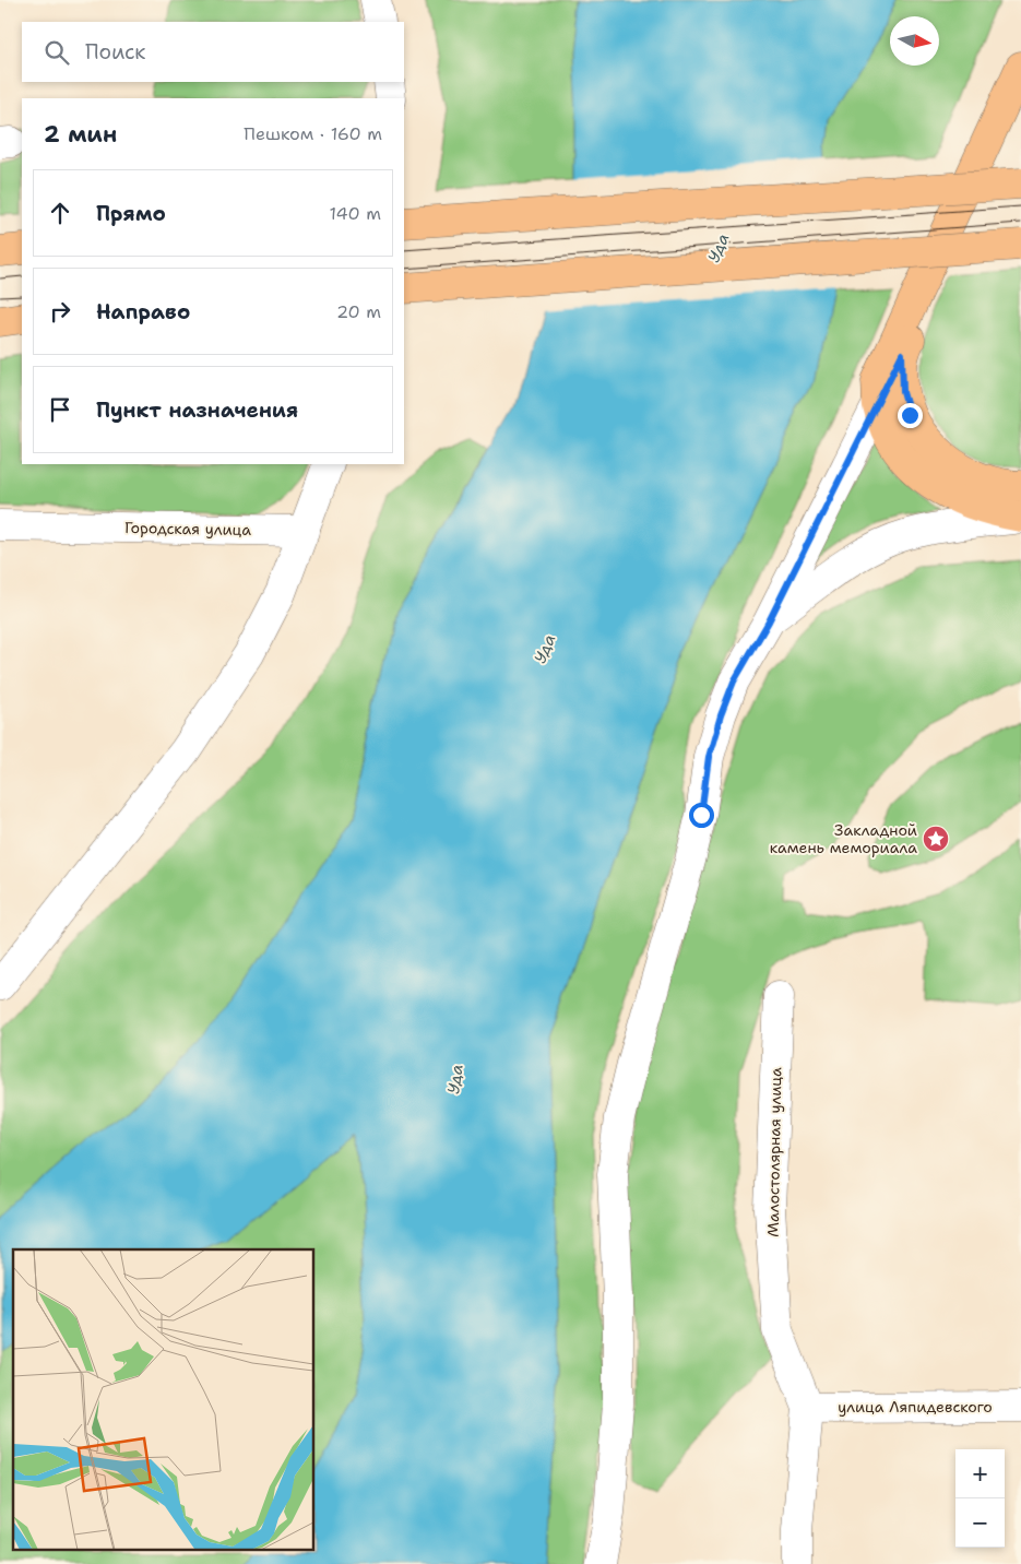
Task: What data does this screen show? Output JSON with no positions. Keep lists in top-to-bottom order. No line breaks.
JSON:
{"streets":{"street":["Городская улица","Малостолярная улица","улица Ляпидевского"]},"crossings":[["Малостолярная улица","улица Ляпидевского"]],"water":["Уда"],"places":{"place":["Закладной камень мемориала"]},"north":"right","page":{"search":"Поиск","heading":["2 мин","Пешком · 160 m"],"list":[["Прямо","140 m"],["Направо","20 m"],"Пункт назначения"],"map_buttons":["+","−"]}}
